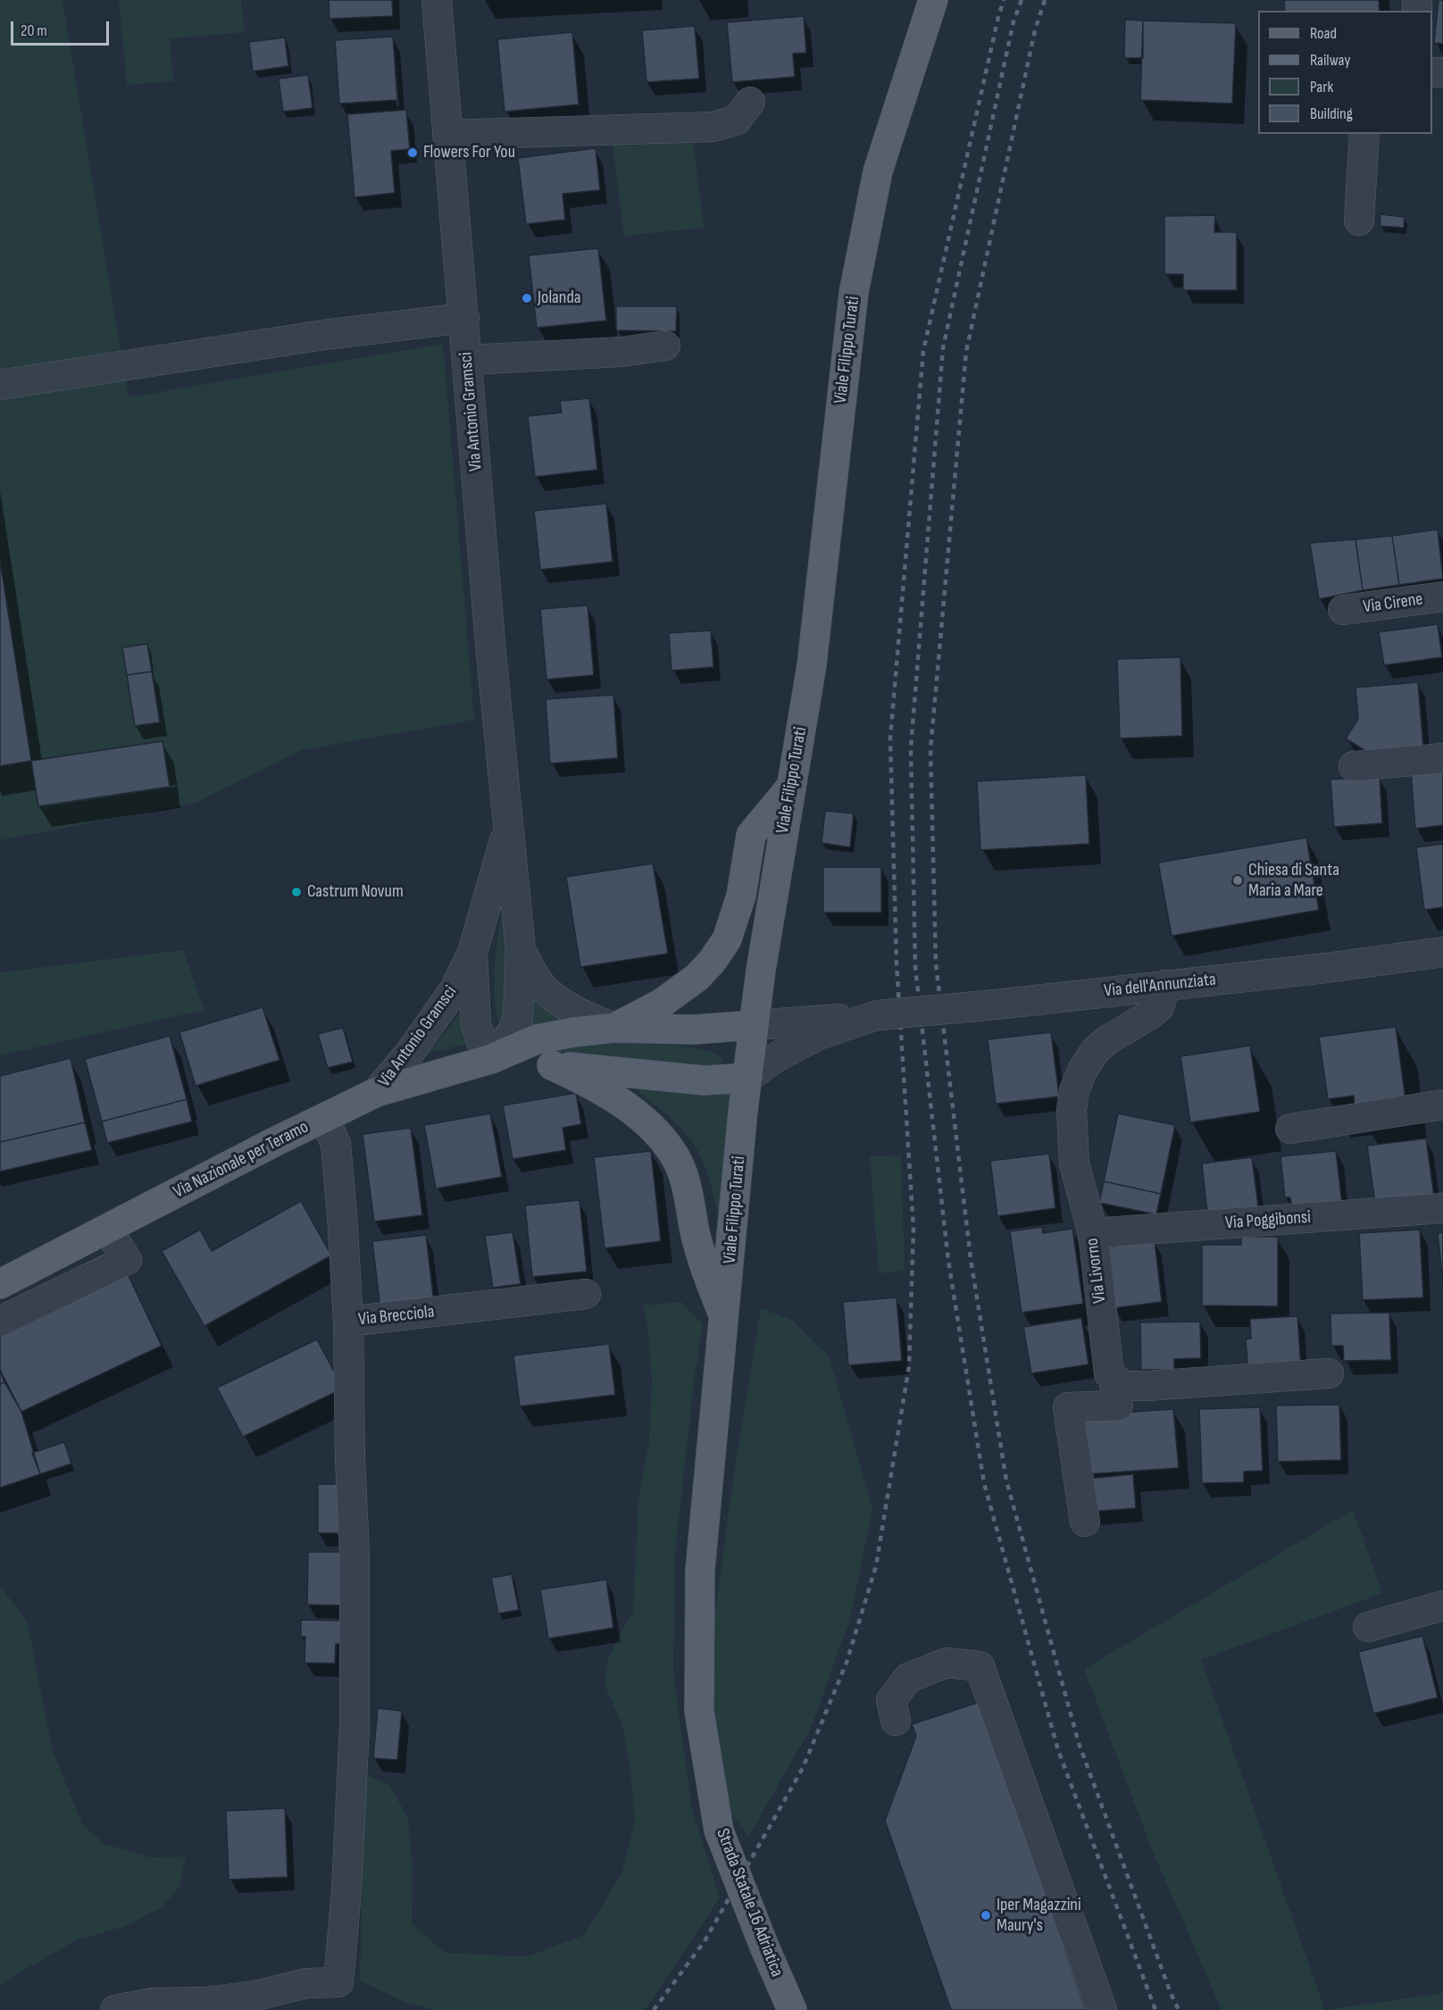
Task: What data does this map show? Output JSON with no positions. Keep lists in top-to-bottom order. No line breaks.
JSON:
{"streets":{"main road":["Viale Filippo Turati","Via Nazionale per Teramo","Strada Statale 16 Adriatica"],"street":["Via Antonio Gramsci","Via Cirene","Via dell'Annunziata","Via Poggibonsi","Via Livorno","Via Brecciola"]},"crossings":[["Viale Filippo Turati","Via dell'Annunziata"],["Viale Filippo Turati","Via Nazionale per Teramo"],["Viale Filippo Turati","Strada Statale 16 Adriatica"],["Via Antonio Gramsci","Via Nazionale per Teramo"],["Via dell'Annunziata","Via Nazionale per Teramo"],["Via dell'Annunziata","Via Livorno"],["Via Nazionale per Teramo","Via Brecciola"],["Via Poggibonsi","Via Livorno"]],"places":["Flowers For You","Jolanda","Chiesa di Santa Maria a Mare","Castrum Novum","Iper Magazzini Maury's"],"legend":["Road","Railway","Park","Building"],"scale_bar":"20 m"}
